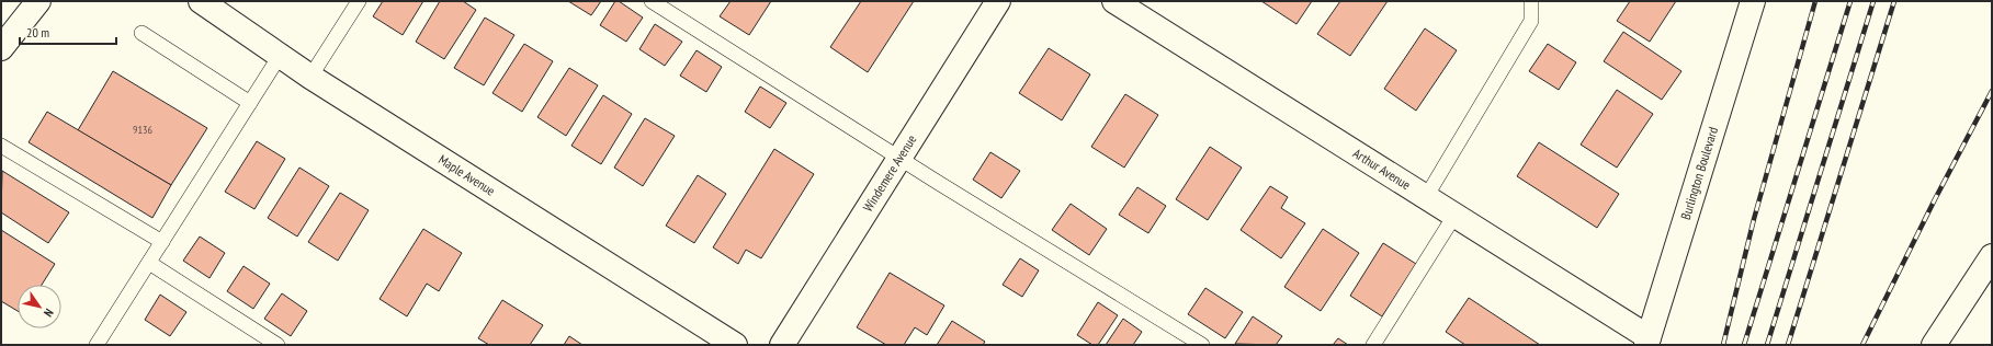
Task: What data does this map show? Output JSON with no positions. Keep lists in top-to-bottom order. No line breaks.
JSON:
{"streets":{"street":["Arthur Avenue","Windemere Avenue","Burlington Boulevard","Maple Avenue"]},"crossings":[["Arthur Avenue","Burlington Boulevard"]],"house_numbers":["9136"],"scale_bar":"20 m","north":"bottom right"}
